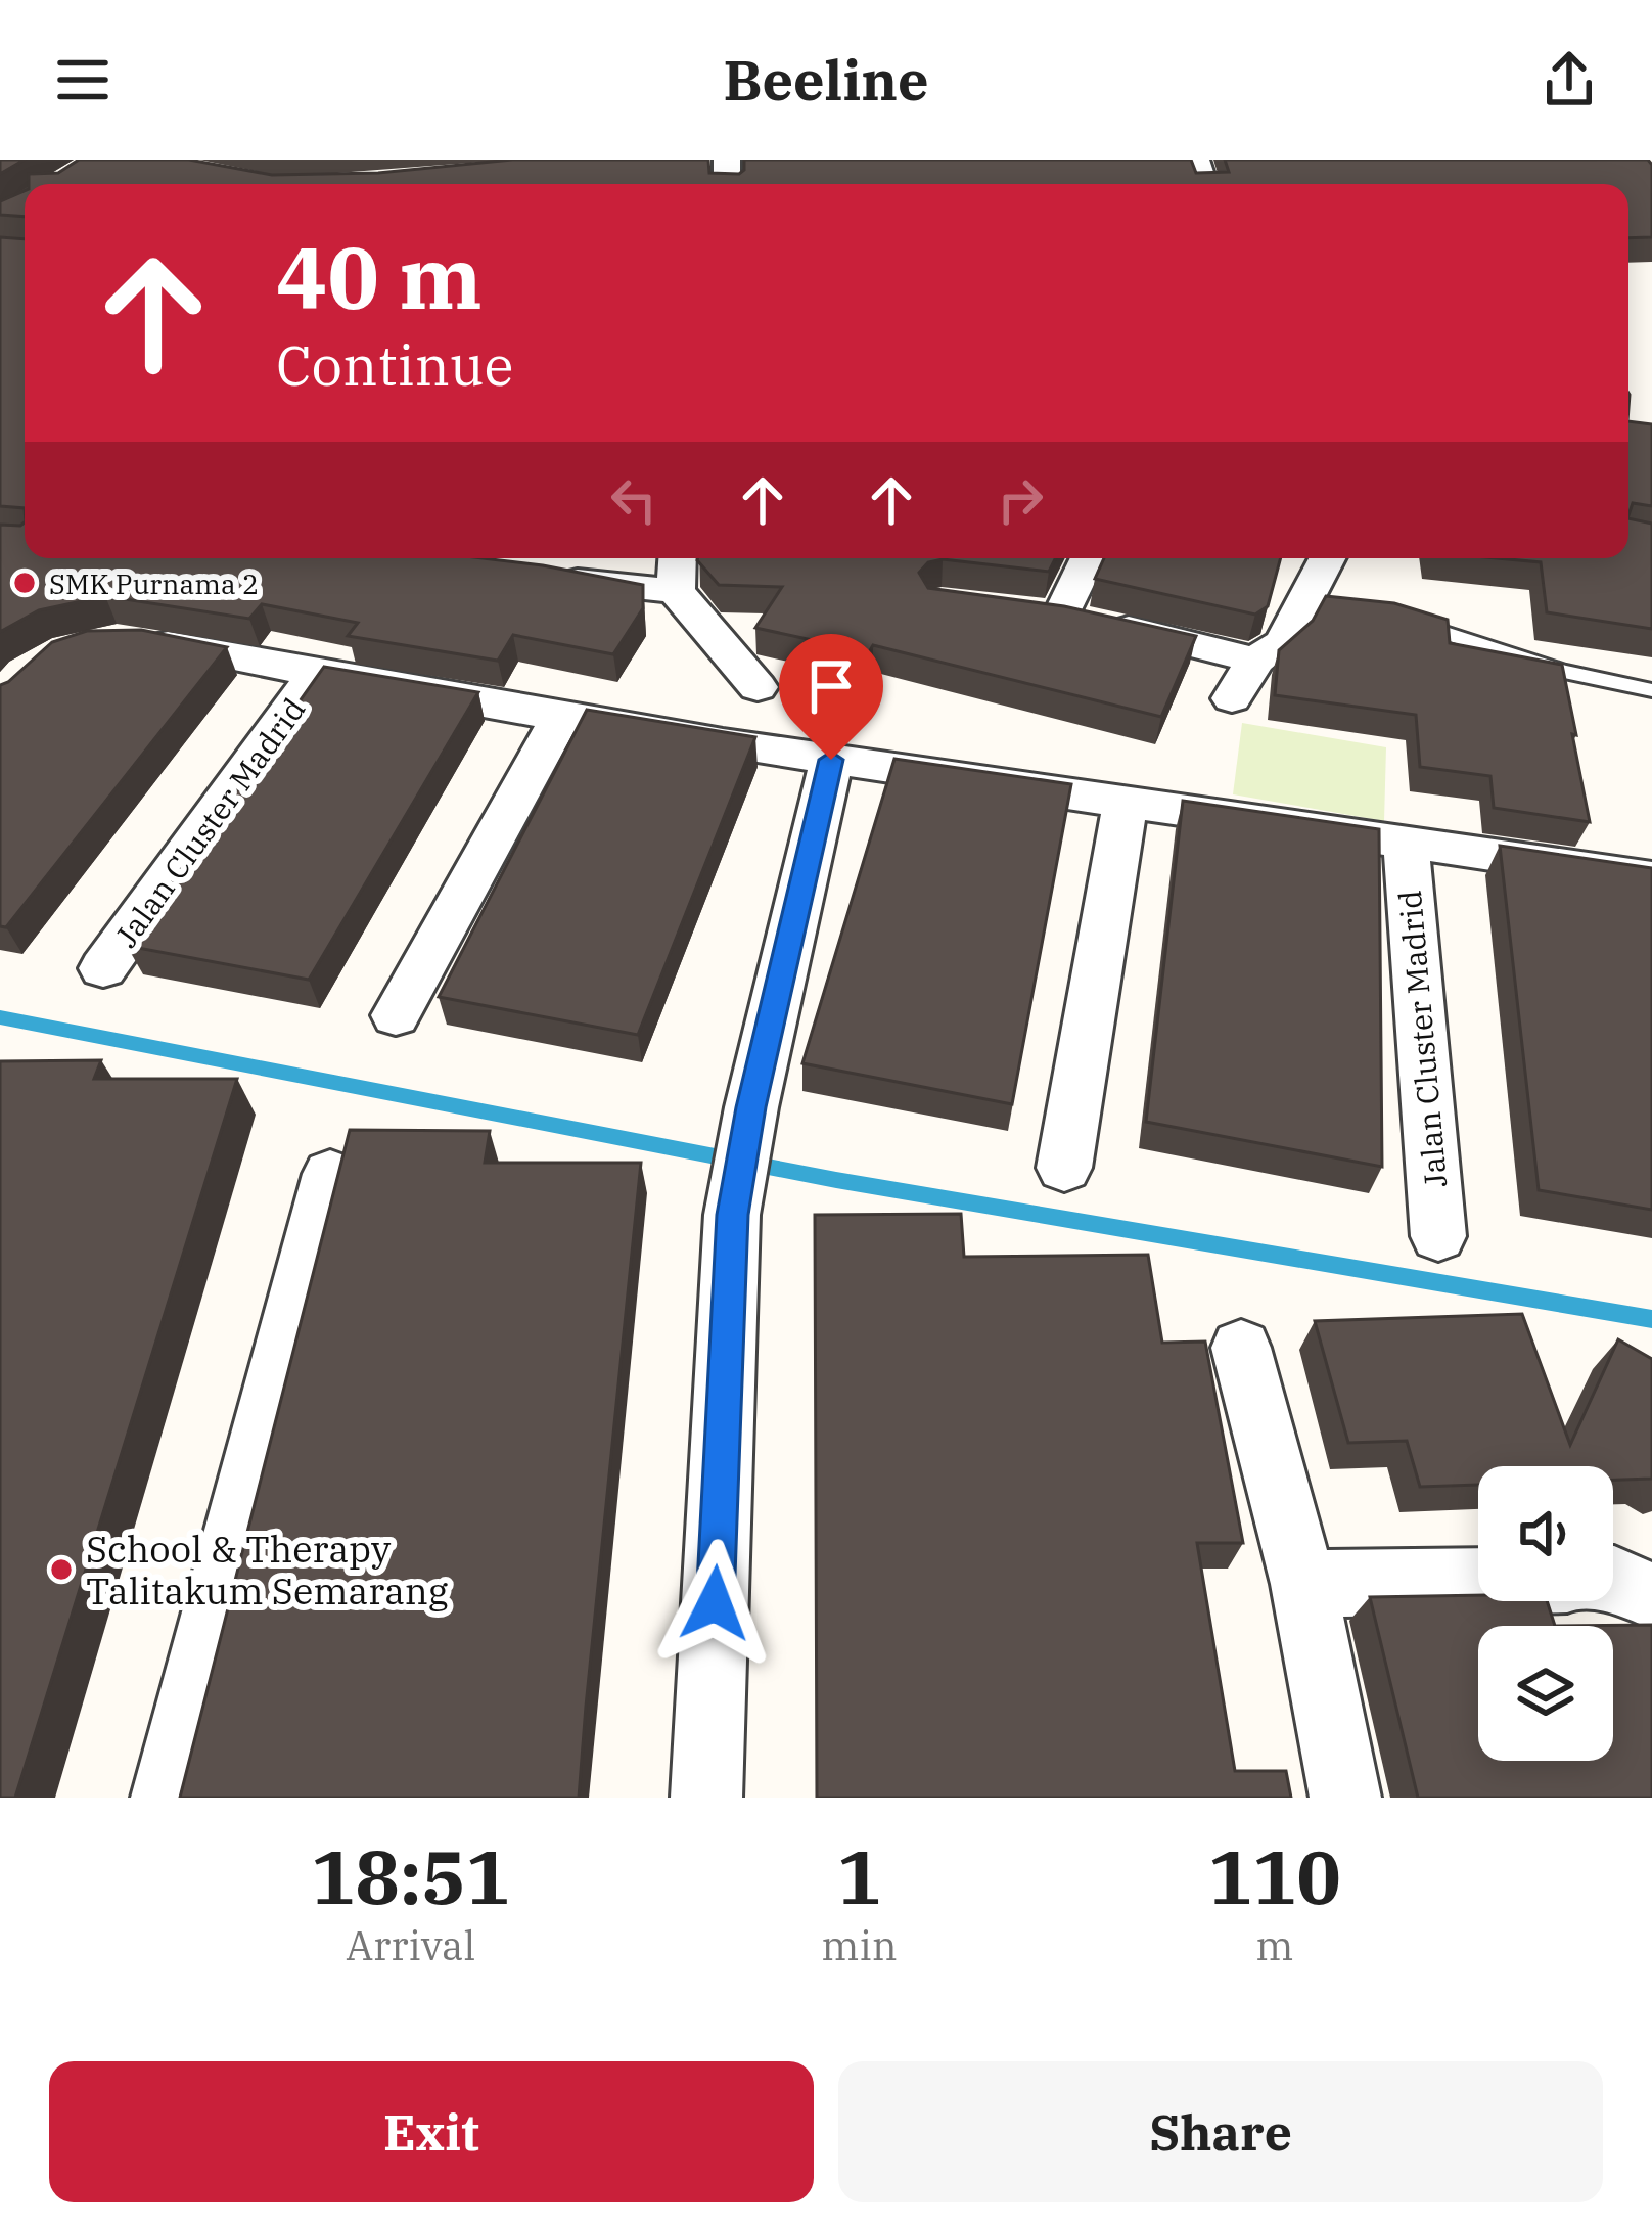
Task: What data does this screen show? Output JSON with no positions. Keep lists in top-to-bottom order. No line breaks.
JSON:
{"streets":{"street":["Jalan Cluster Madrid"]},"places":["SMK Purnama 2","School & Therapy Talitakum Semarang"],"page":{"header":"Beeline","turn":["40 m","Continue"],"eta":["18:51","Arrival","1","min","110","m"],"buttons":["Exit","Share"]}}
